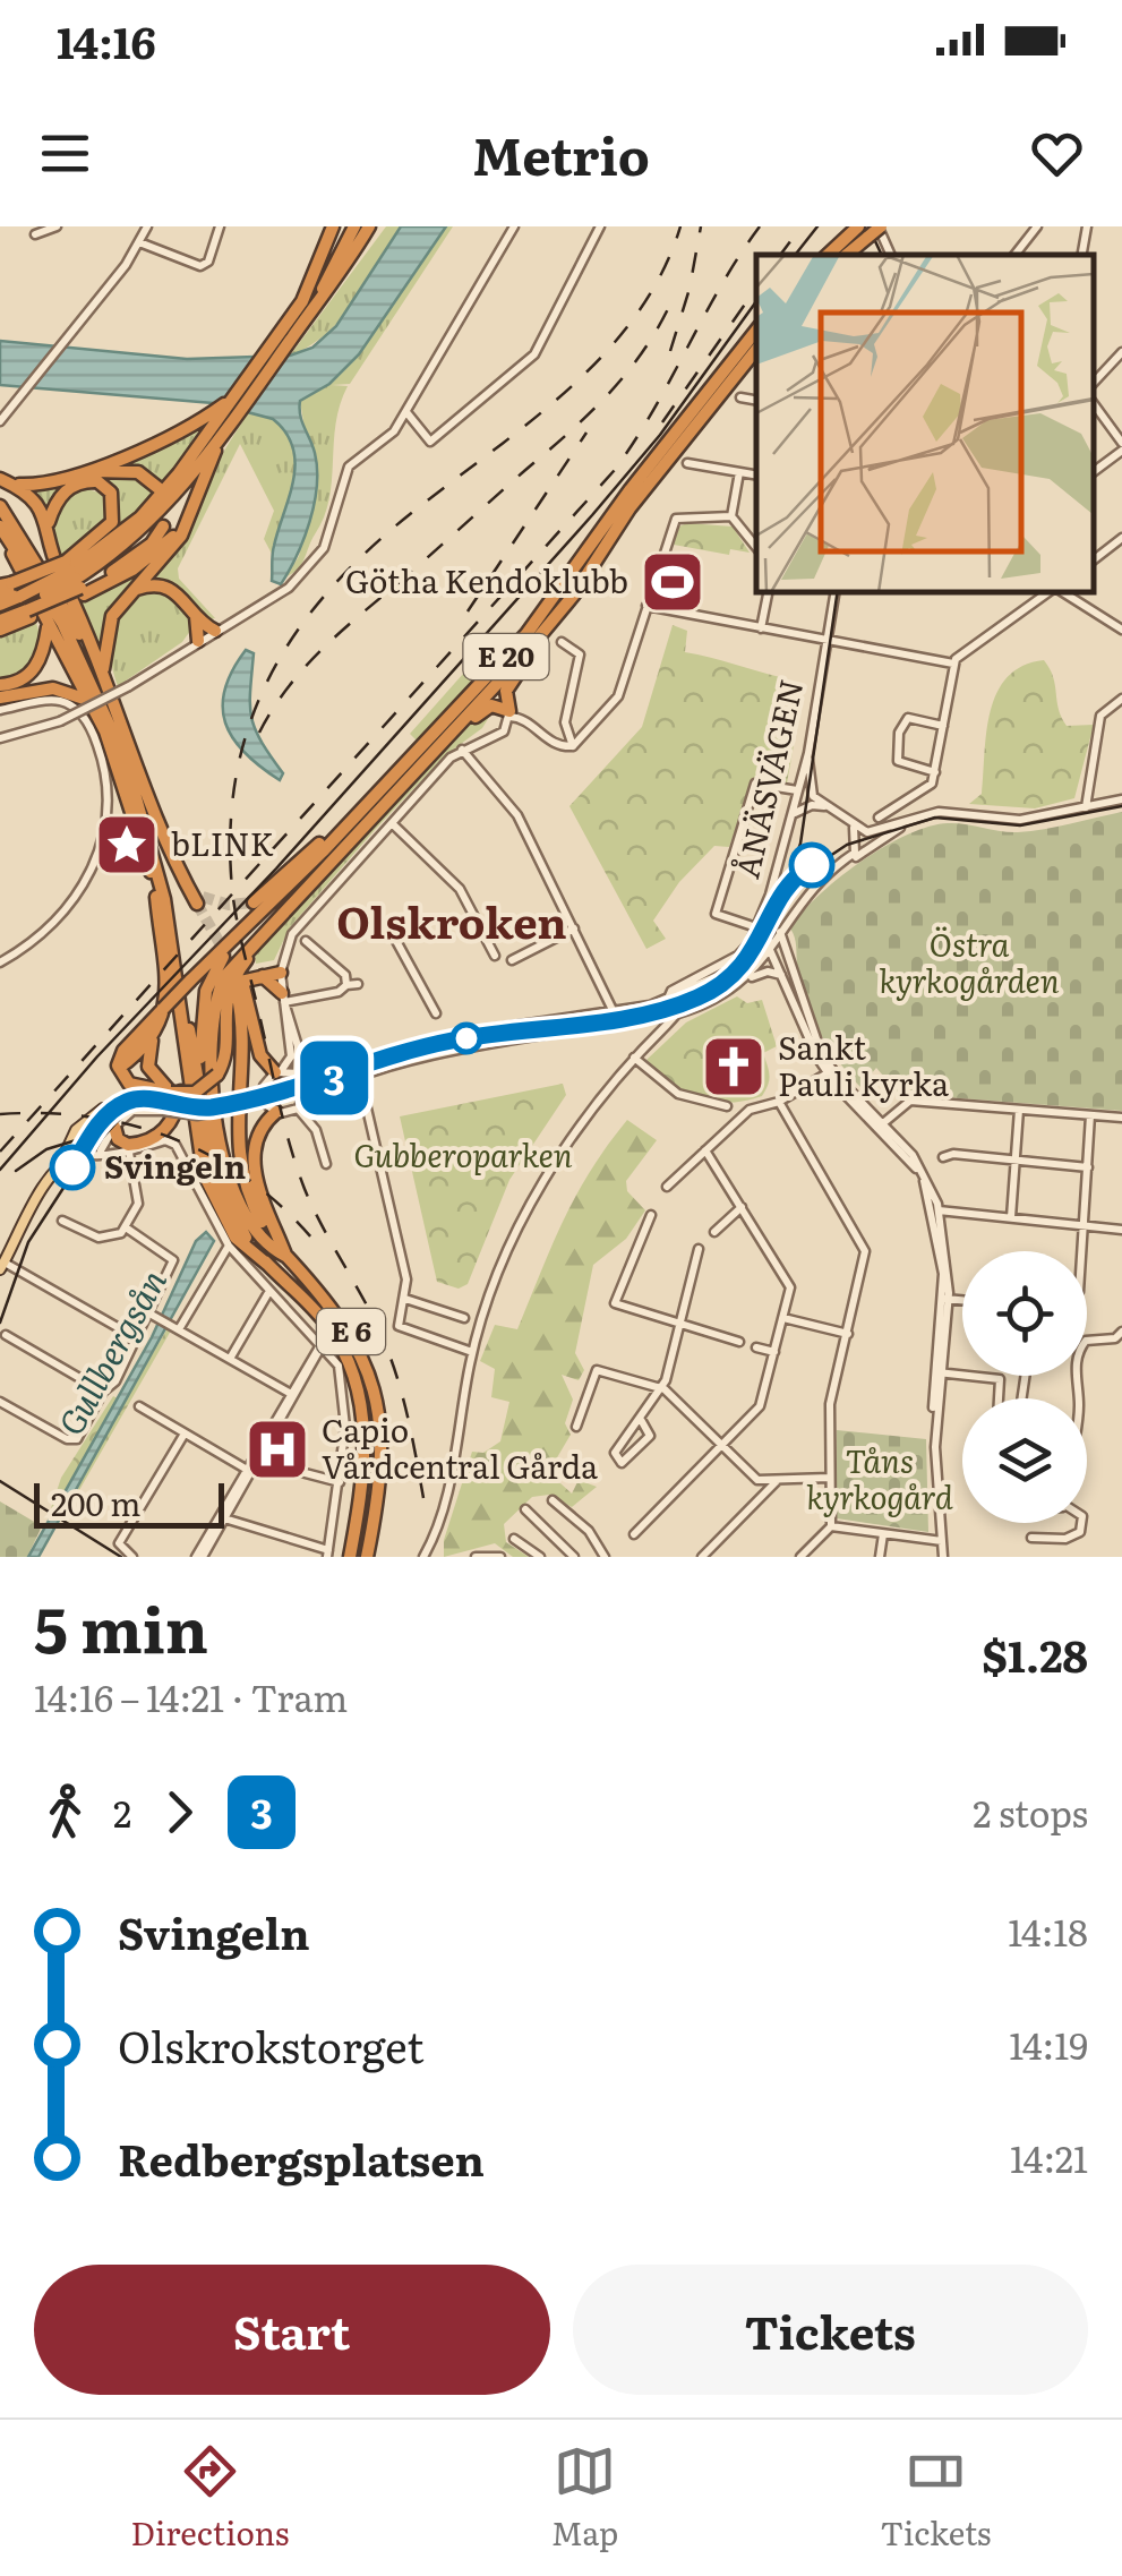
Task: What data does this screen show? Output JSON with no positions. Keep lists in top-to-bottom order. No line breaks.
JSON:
{"streets":{"highway":["E 20","E 6"],"street":["ÅNÄSVÄGEN"]},"crossings":[["E 20","E 6"]],"districts":["Olskroken"],"water":["Gullbergsån"],"parks":["Östra kyrkogården","Gubberoparken","Tåns kyrkogård"],"places":{"sports":["Götha Kendoklubb"],"place":["bLINK"],"church":["Sankt Pauli kyrka"],"other":["Svingeln"],"hospital":["Capio Vårdcentral Gårda"]},"lines":["tram line 3"],"scale_bar":"200 m","page":{"status":"14:16","header":"Metrio","on_map":"3","scale":"200 m","heading":["5 min","14:16 – 14:21 · Tram","$1.28"],"legs":["2","3","2 stops"],"list":[{"name":"Svingeln","value":"14:18"},{"name":"Olskrokstorget","value":"14:19"},{"name":"Redbergsplatsen","value":"14:21"}],"buttons":["Start","Tickets"],"tabs":["Directions","Map","Tickets"]}}
